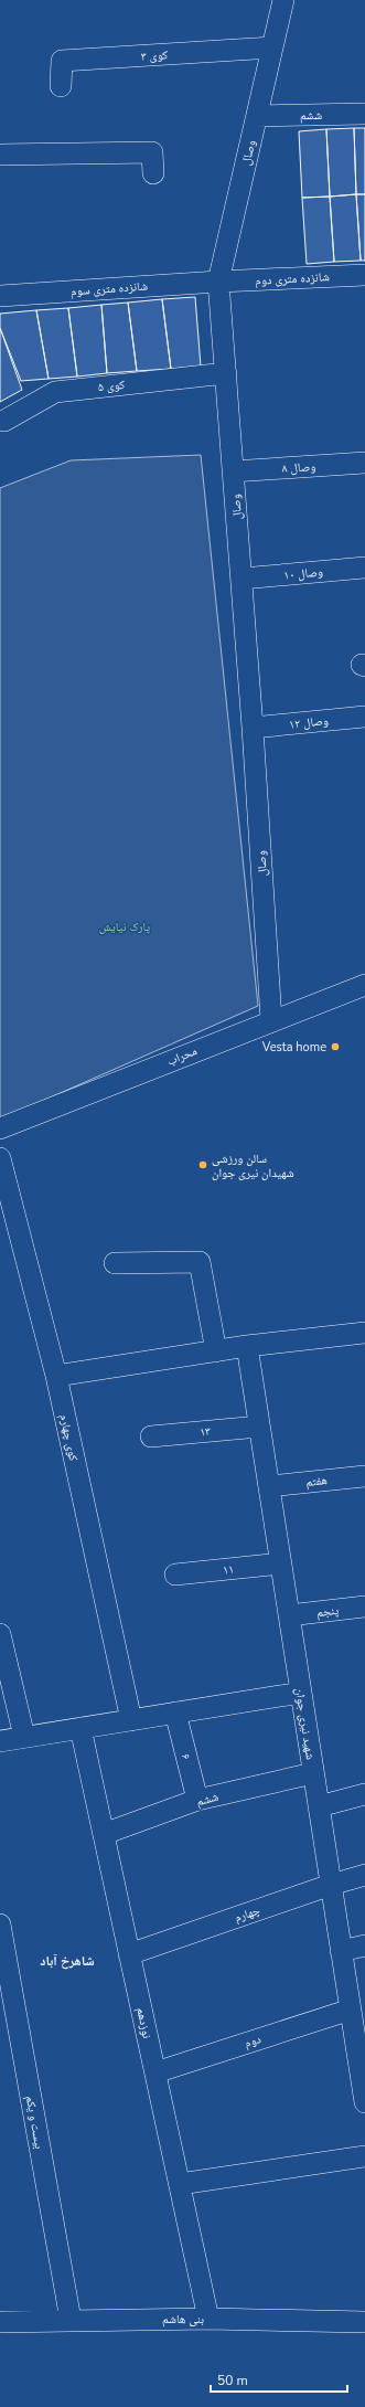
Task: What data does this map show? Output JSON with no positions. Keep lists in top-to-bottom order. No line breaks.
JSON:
{"streets":{"street":["کوی ۳","ششم","وصال","شانزده متری دوم","شانزده متری سوم","کوی ۵","وصال ۸","وصال ۱۰","وصال ۱۲","محراب","۱۳","کوی چهارم","هفتم","۱۱","پنجم","شهید نیری جوان","۶","چهارم","نوزدهم","دوم","بیست و یکم","بنی هاشم"]},"crossings":[["کوی ۳","وصال"],["ششم","وصال"],["ششم","شهید نیری جوان"],["ششم","۶"],["ششم","نوزدهم"],["وصال","شانزده متری دوم"],["وصال","شانزده متری سوم"],["وصال","کوی ۵"],["وصال","وصال ۸"],["وصال","وصال ۱۰"],["وصال","وصال ۱۲"],["وصال","محراب"],["شانزده متری دوم","شانزده متری سوم"],["۱۳","شهید نیری جوان"],["هفتم","شهید نیری جوان"],["۱۱","شهید نیری جوان"],["پنجم","شهید نیری جوان"],["شهید نیری جوان","چهارم"],["شهید نیری جوان","دوم"],["چهارم","نوزدهم"],["نوزدهم","دوم"],["نوزدهم","بنی هاشم"],["بیست و یکم","بنی هاشم"]],"districts":["شاهرخ آباد"],"parks":["پارک نیایش"],"places":["Vesta home","سالن ورزشی شهیدان نیری جوان"],"scale_bar":"50 m"}
